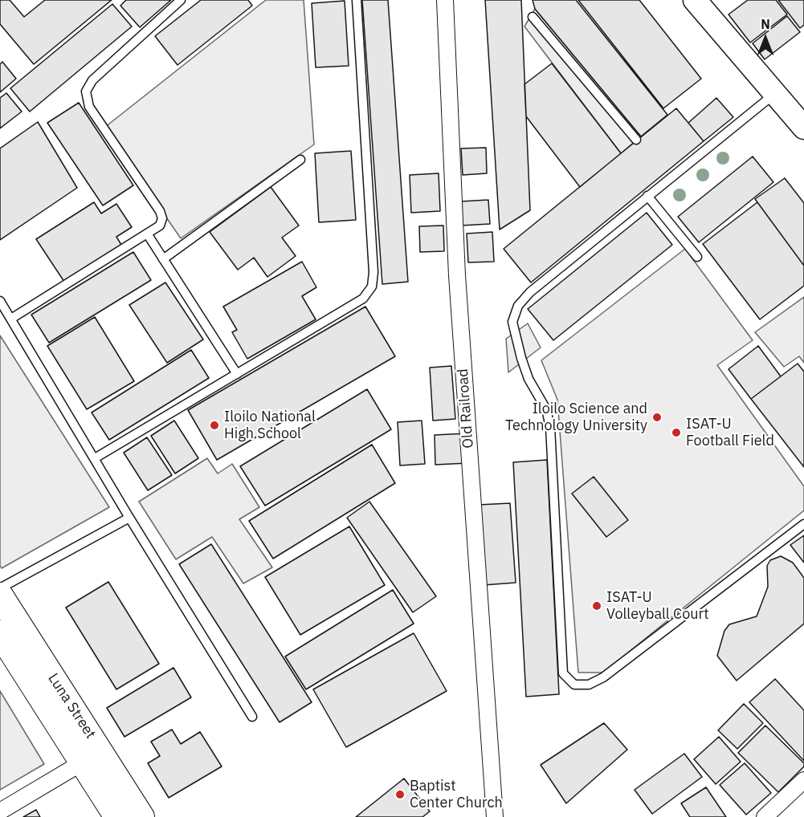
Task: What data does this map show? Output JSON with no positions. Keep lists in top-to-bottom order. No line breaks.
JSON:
{"streets":{"main road":["Luna Street"],"street":["Old Railroad"]},"places":["Iloilo Science and Technology University","Iloilo National High School","ISAT-U Football Field","ISAT-U Volleyball Court","Baptist Center Church"],"north":"top"}
